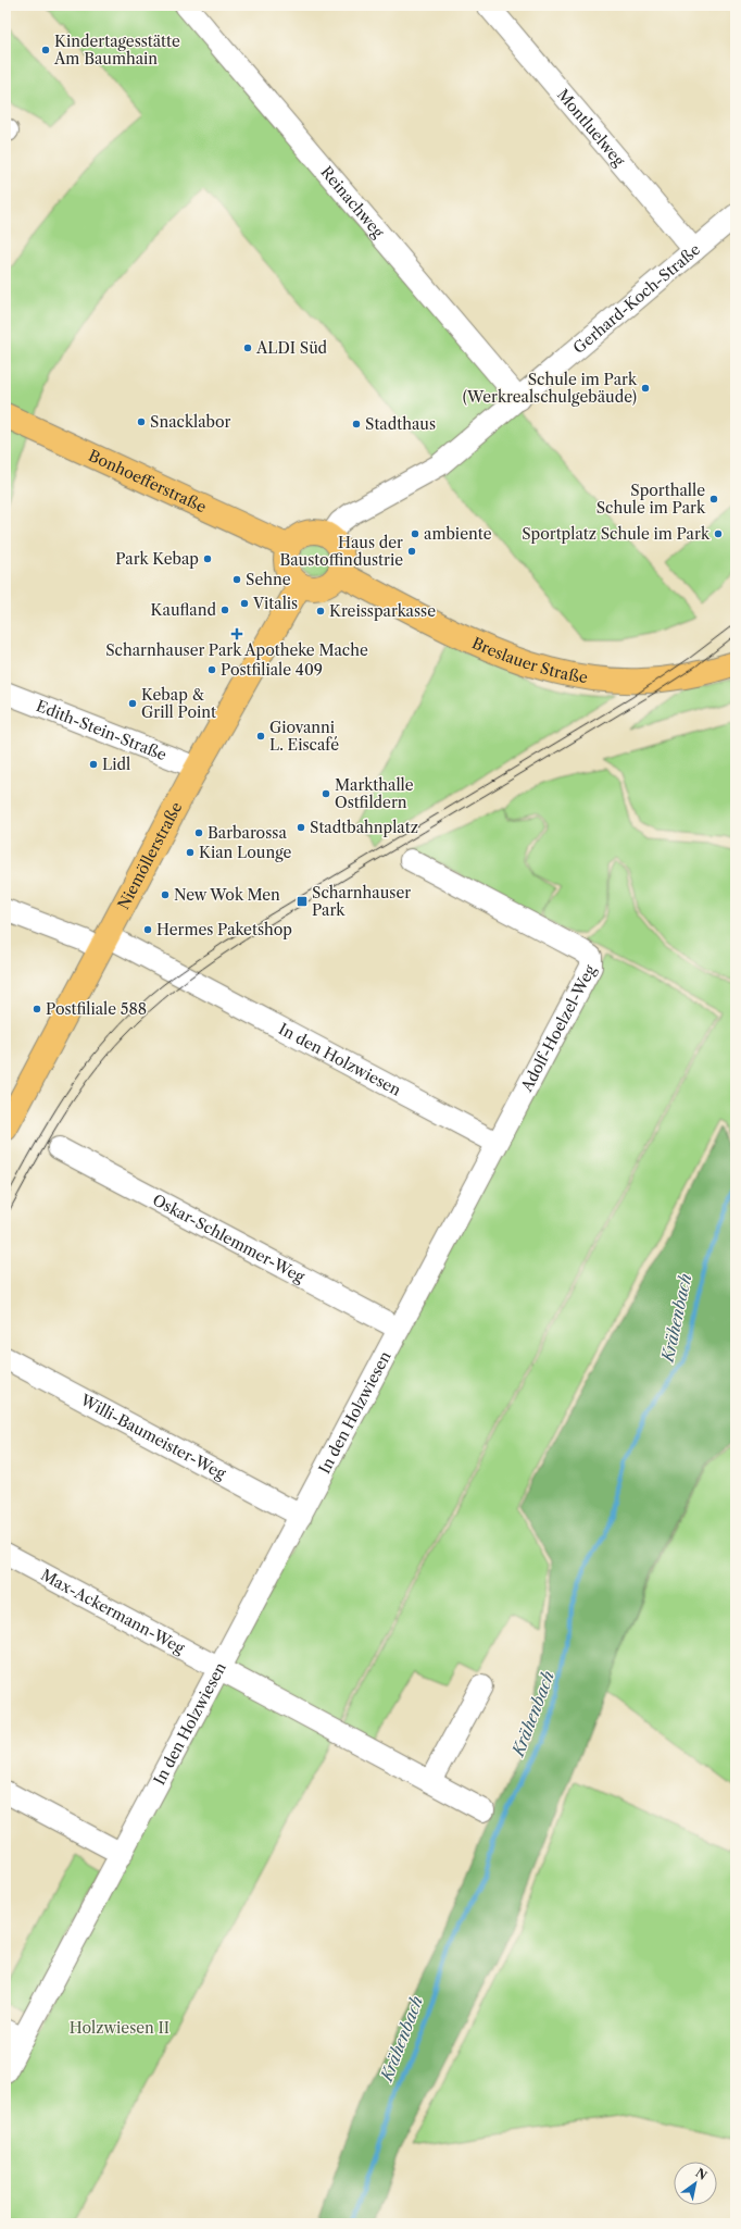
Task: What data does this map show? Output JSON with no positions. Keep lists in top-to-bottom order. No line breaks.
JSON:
{"streets":{"main road":["Bonhoefferstraße","Breslauer Straße","Niemöllerstraße"],"street":["Montluelweg","Reinachweg","Gerhard-Koch-Straße","Edith-Stein-Straße","Adolf-Hoelzel-Weg","In den Holzwiesen","Oskar-Schlemmer-Weg","Willi-Baumeister-Weg","Max-Ackermann-Weg"]},"crossings":[["Montluelweg","Gerhard-Koch-Straße"],["Reinachweg","Gerhard-Koch-Straße"],["Gerhard-Koch-Straße","Bonhoefferstraße"],["Gerhard-Koch-Straße","Breslauer Straße"],["Gerhard-Koch-Straße","Niemöllerstraße"],["Bonhoefferstraße","Breslauer Straße"],["Bonhoefferstraße","Niemöllerstraße"],["Breslauer Straße","Niemöllerstraße"],["Edith-Stein-Straße","Niemöllerstraße"],["Niemöllerstraße","In den Holzwiesen"],["Adolf-Hoelzel-Weg","In den Holzwiesen"],["In den Holzwiesen","Oskar-Schlemmer-Weg"],["In den Holzwiesen","Willi-Baumeister-Weg"],["In den Holzwiesen","Max-Ackermann-Weg"]],"water":["Krähenbach"],"parks":["Holzwiesen II"],"places":{"other":["Kindertagesstätte Am Baumhain","ALDI Süd","Schule im Park (Werkrealschulgebäude)","Snacklabor","Stadthaus","Sporthalle Schule im Park","ambiente","Sportplatz Schule im Park","Haus der Baustoffindustrie","Park Kebap","Sehne","Vitalis","Kaufland","Kreissparkasse","Postfiliale 409","Kebap & Grill Point","Giovanni L. Eiscafé","Lidl","Markthalle Ostfildern","Stadtbahnplatz","Barbarossa","Kian Lounge","New Wok Men","Hermes Paketshop","Postfiliale 588"],"health":["Scharnhauser Park Apotheke Mache"],"transit":["Scharnhauser Park"]},"north":"top right"}
